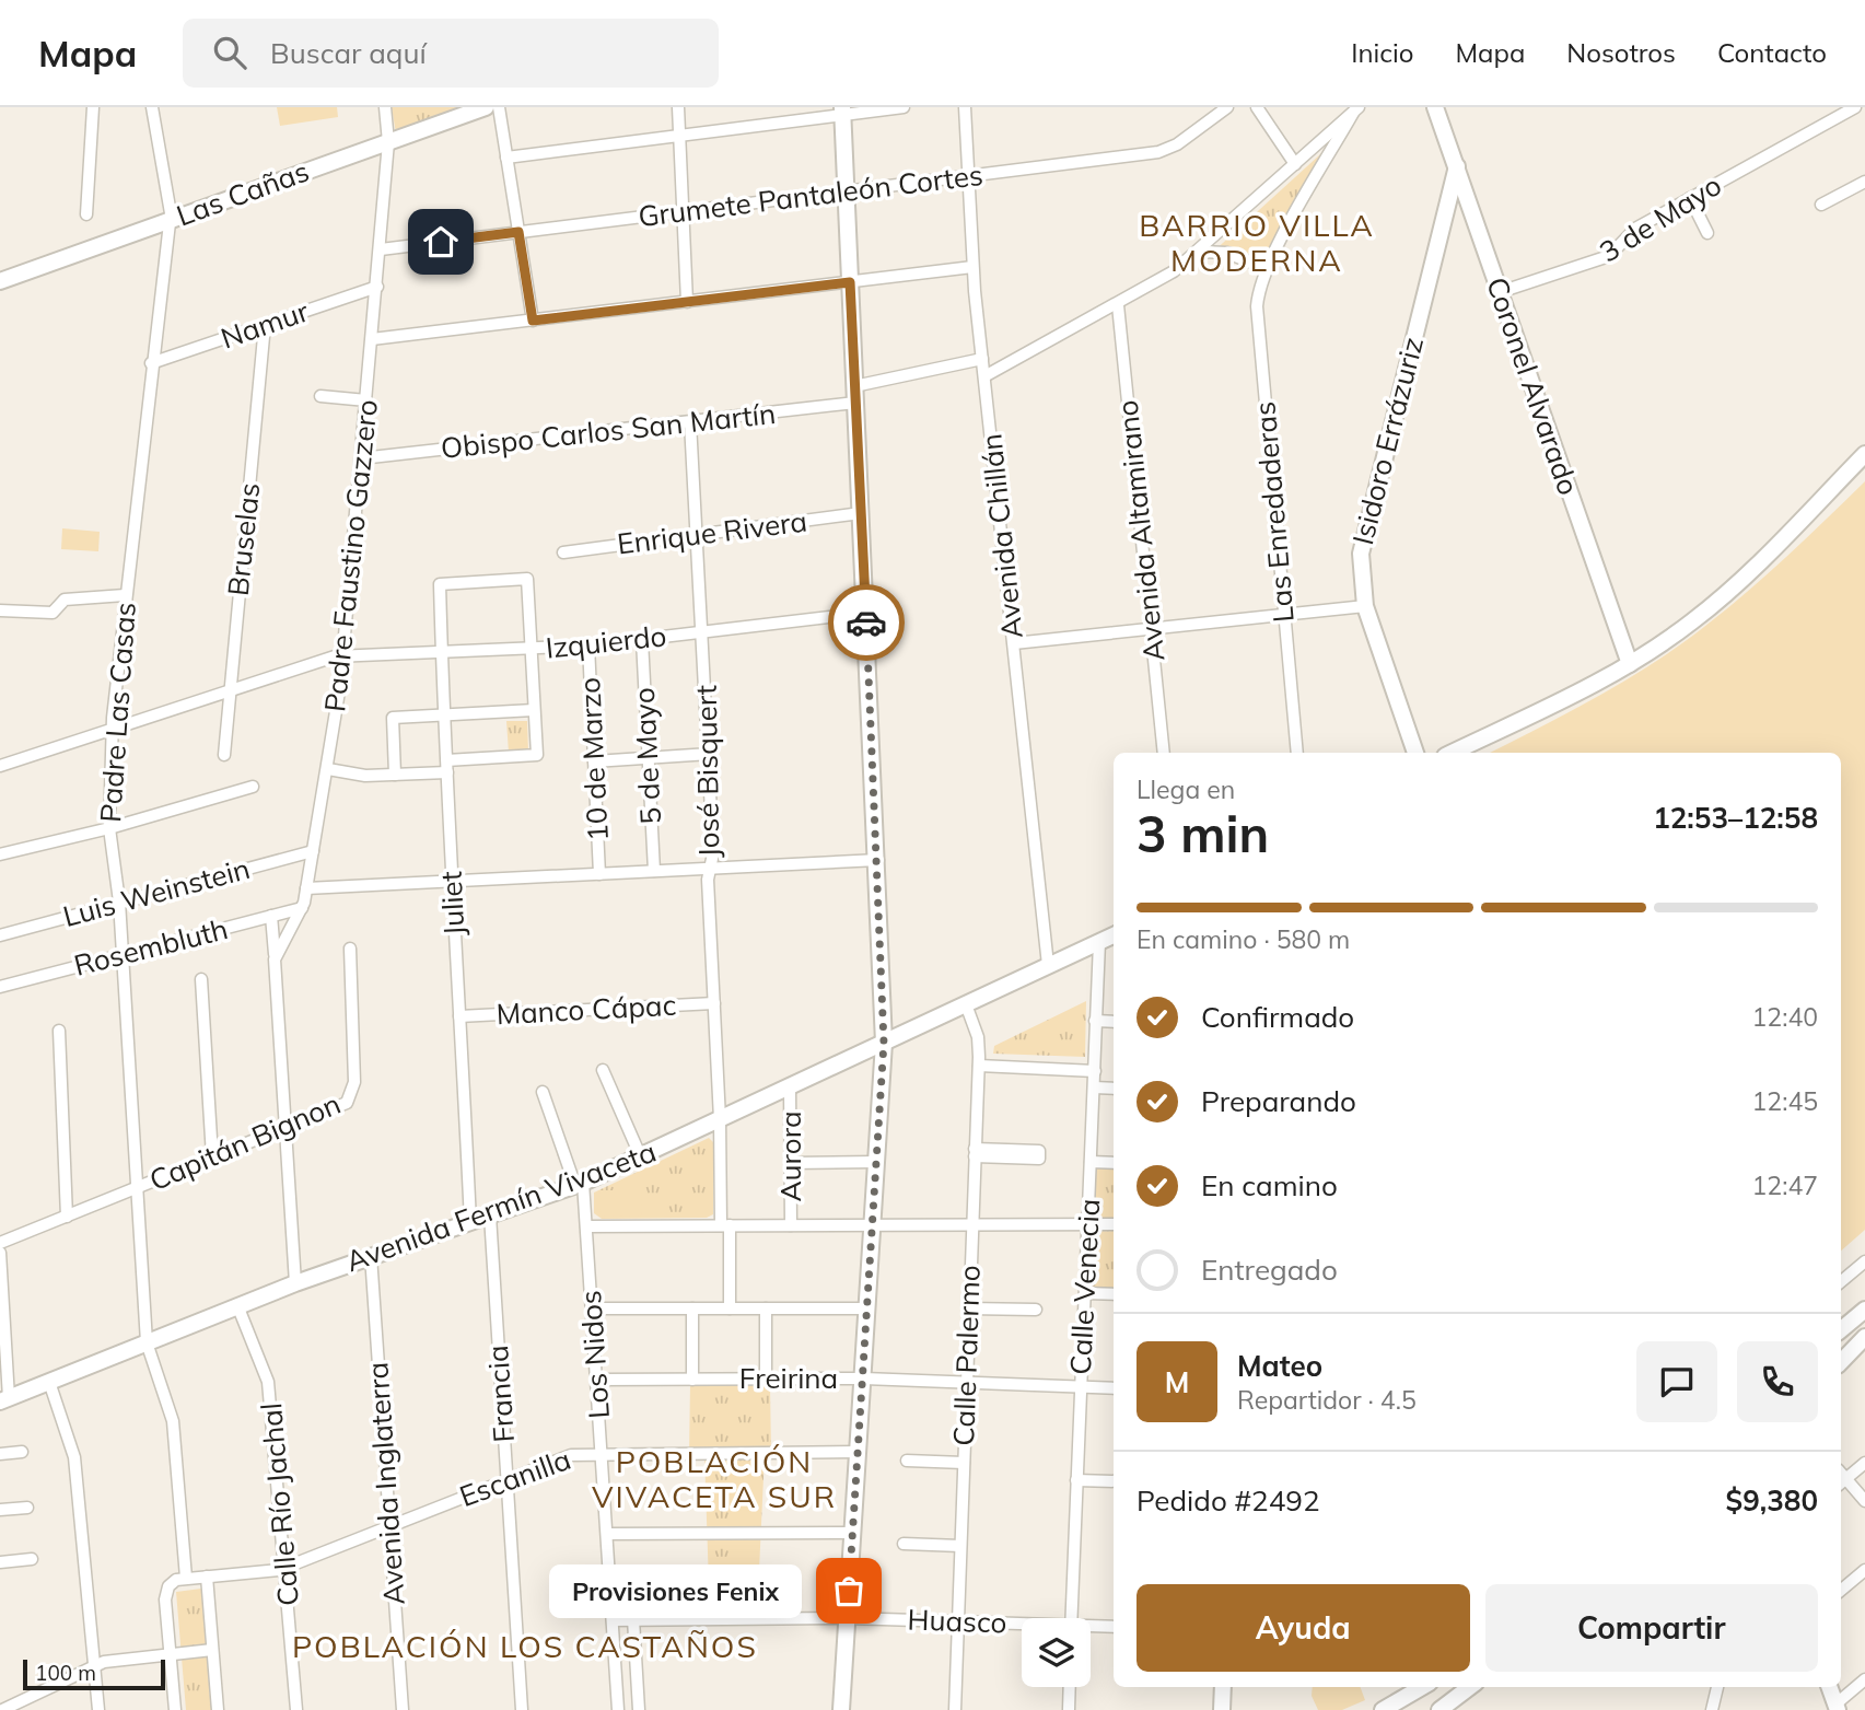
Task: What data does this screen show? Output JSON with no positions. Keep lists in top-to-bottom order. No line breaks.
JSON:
{"streets":{"street":["Las Cañas","Grumete Pantaleón Cortes","3 de Mayo","Namur","Coronel Alvarado","Obispo Carlos San Martín","Isidoro Errázuriz","Las Enredaderas","Avenida Altamirano","Enrique Rivera","Avenida Chillán","Bruselas","Padre Faustino Gazzero","Izquierdo","Padre Las Casas","5 de Mayo","10 de Marzo","José Bisquert","Luis Weinstein","Juliet","Rosembluth","Manco Cápac","Capitán Bignon","Aurora","Avenida Fermín Vivaceta","Calle Venecia","Los Nidos","Calle Palermo","Freirina","Francia","Escanilla","Avenida Inglaterra","Calle Río Jachal","Huasco"]},"crossings":[["Las Cañas","Padre Faustino Gazzero"],["Las Cañas","Padre Las Casas"],["Grumete Pantaleón Cortes","Avenida Chillán"],["Grumete Pantaleón Cortes","Padre Faustino Gazzero"],["3 de Mayo","Coronel Alvarado"],["Namur","Bruselas"],["Namur","Padre Faustino Gazzero"],["Namur","Padre Las Casas"],["Coronel Alvarado","Isidoro Errázuriz"],["Obispo Carlos San Martín","Avenida Chillán"],["Obispo Carlos San Martín","Padre Faustino Gazzero"],["Obispo Carlos San Martín","José Bisquert"],["Enrique Rivera","José Bisquert"],["Avenida Chillán","Avenida Fermín Vivaceta"],["Bruselas","Izquierdo"],["Padre Faustino Gazzero","Izquierdo"],["Padre Faustino Gazzero","Luis Weinstein"],["Padre Faustino Gazzero","Rosembluth"],["Izquierdo","Padre Las Casas"],["Izquierdo","5 de Mayo"],["Izquierdo","10 de Marzo"],["Izquierdo","José Bisquert"],["Izquierdo","Juliet"],["Padre Las Casas","Luis Weinstein"],["Padre Las Casas","Rosembluth"],["Padre Las Casas","Capitán Bignon"],["Padre Las Casas","Avenida Fermín Vivaceta"],["Padre Las Casas","Escanilla"],["José Bisquert","Manco Cápac"],["José Bisquert","Avenida Fermín Vivaceta"],["Juliet","Manco Cápac"],["Juliet","Avenida Fermín Vivaceta"],["Aurora","Avenida Fermín Vivaceta"],["Avenida Fermín Vivaceta","Calle Venecia"],["Avenida Fermín Vivaceta","Los Nidos"],["Avenida Fermín Vivaceta","Calle Palermo"],["Avenida Fermín Vivaceta","Francia"],["Avenida Fermín Vivaceta","Avenida Inglaterra"],["Avenida Fermín Vivaceta","Calle Río Jachal"],["Calle Venecia","Freirina"],["Los Nidos","Freirina"],["Los Nidos","Escanilla"],["Los Nidos","Huasco"],["Calle Palermo","Freirina"],["Calle Palermo","Huasco"],["Francia","Escanilla"],["Escanilla","Avenida Inglaterra"],["Escanilla","Calle Río Jachal"]],"districts":["BARRIO VILLA MODERNA","POBLACIÓN VIVACETA SUR","POBLACIÓN LOS CASTAÑOS"],"places":["Provisiones Fenix"],"scale_bar":"100 m","page":{"header":"Mapa","search":"Buscar aquí","nav":["Inicio","Mapa","Nosotros","Contacto"],"heading":["3 min","Llega en","12:53–12:58"],"panel":["Mateo","Repartidor · 4.5","Pedido #2492","$9,380"],"bar":"En camino · 580 m","list":[["Confirmado","12:40"],["Preparando","12:45"],["En camino","12:47"],"Entregado"],"round":"M","bubble":"Provisiones Fenix","buttons":["Ayuda","Compartir"],"scale":"100 m"}}
